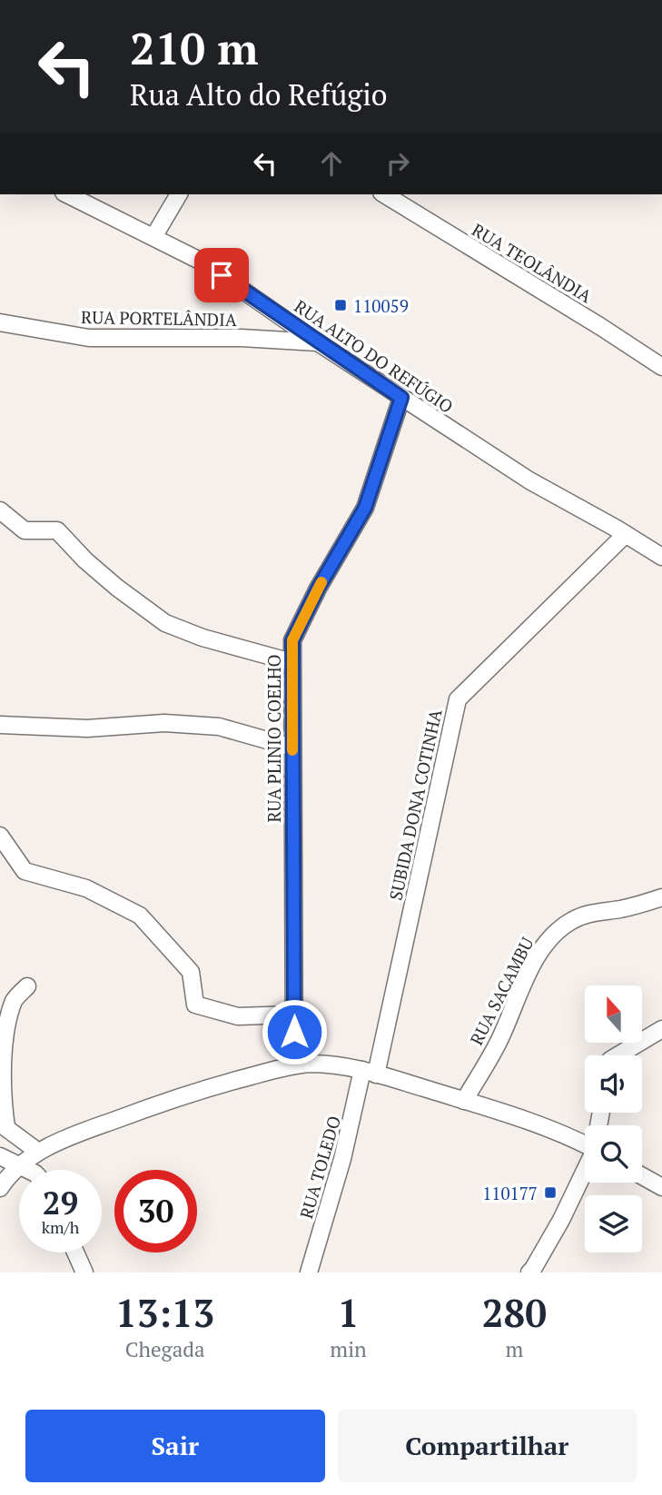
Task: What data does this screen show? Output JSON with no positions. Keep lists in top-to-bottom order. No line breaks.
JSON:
{"streets":{"street":["RUA TEOLÂNDIA","RUA PORTELÂNDIA","RUA ALTO DO REFÚGIO","RUA PLINIO COELHO","SUBIDA DONA COTINHA","RUA SACAMBU","RUA TOLEDO"]},"crossings":[["RUA PORTELÂNDIA","RUA ALTO DO REFÚGIO"],["RUA ALTO DO REFÚGIO","RUA PLINIO COELHO"],["RUA ALTO DO REFÚGIO","SUBIDA DONA COTINHA"],["SUBIDA DONA COTINHA","RUA TOLEDO"]],"places":{"transit":["110059","110177"]},"north":"top","page":{"turn":["210 m","Rua Alto do Refúgio"],"speed":"29 km/h","limit":"30","eta":["13:13","Chegada","1","min","280","m"],"buttons":["Sair","Compartilhar"]}}
